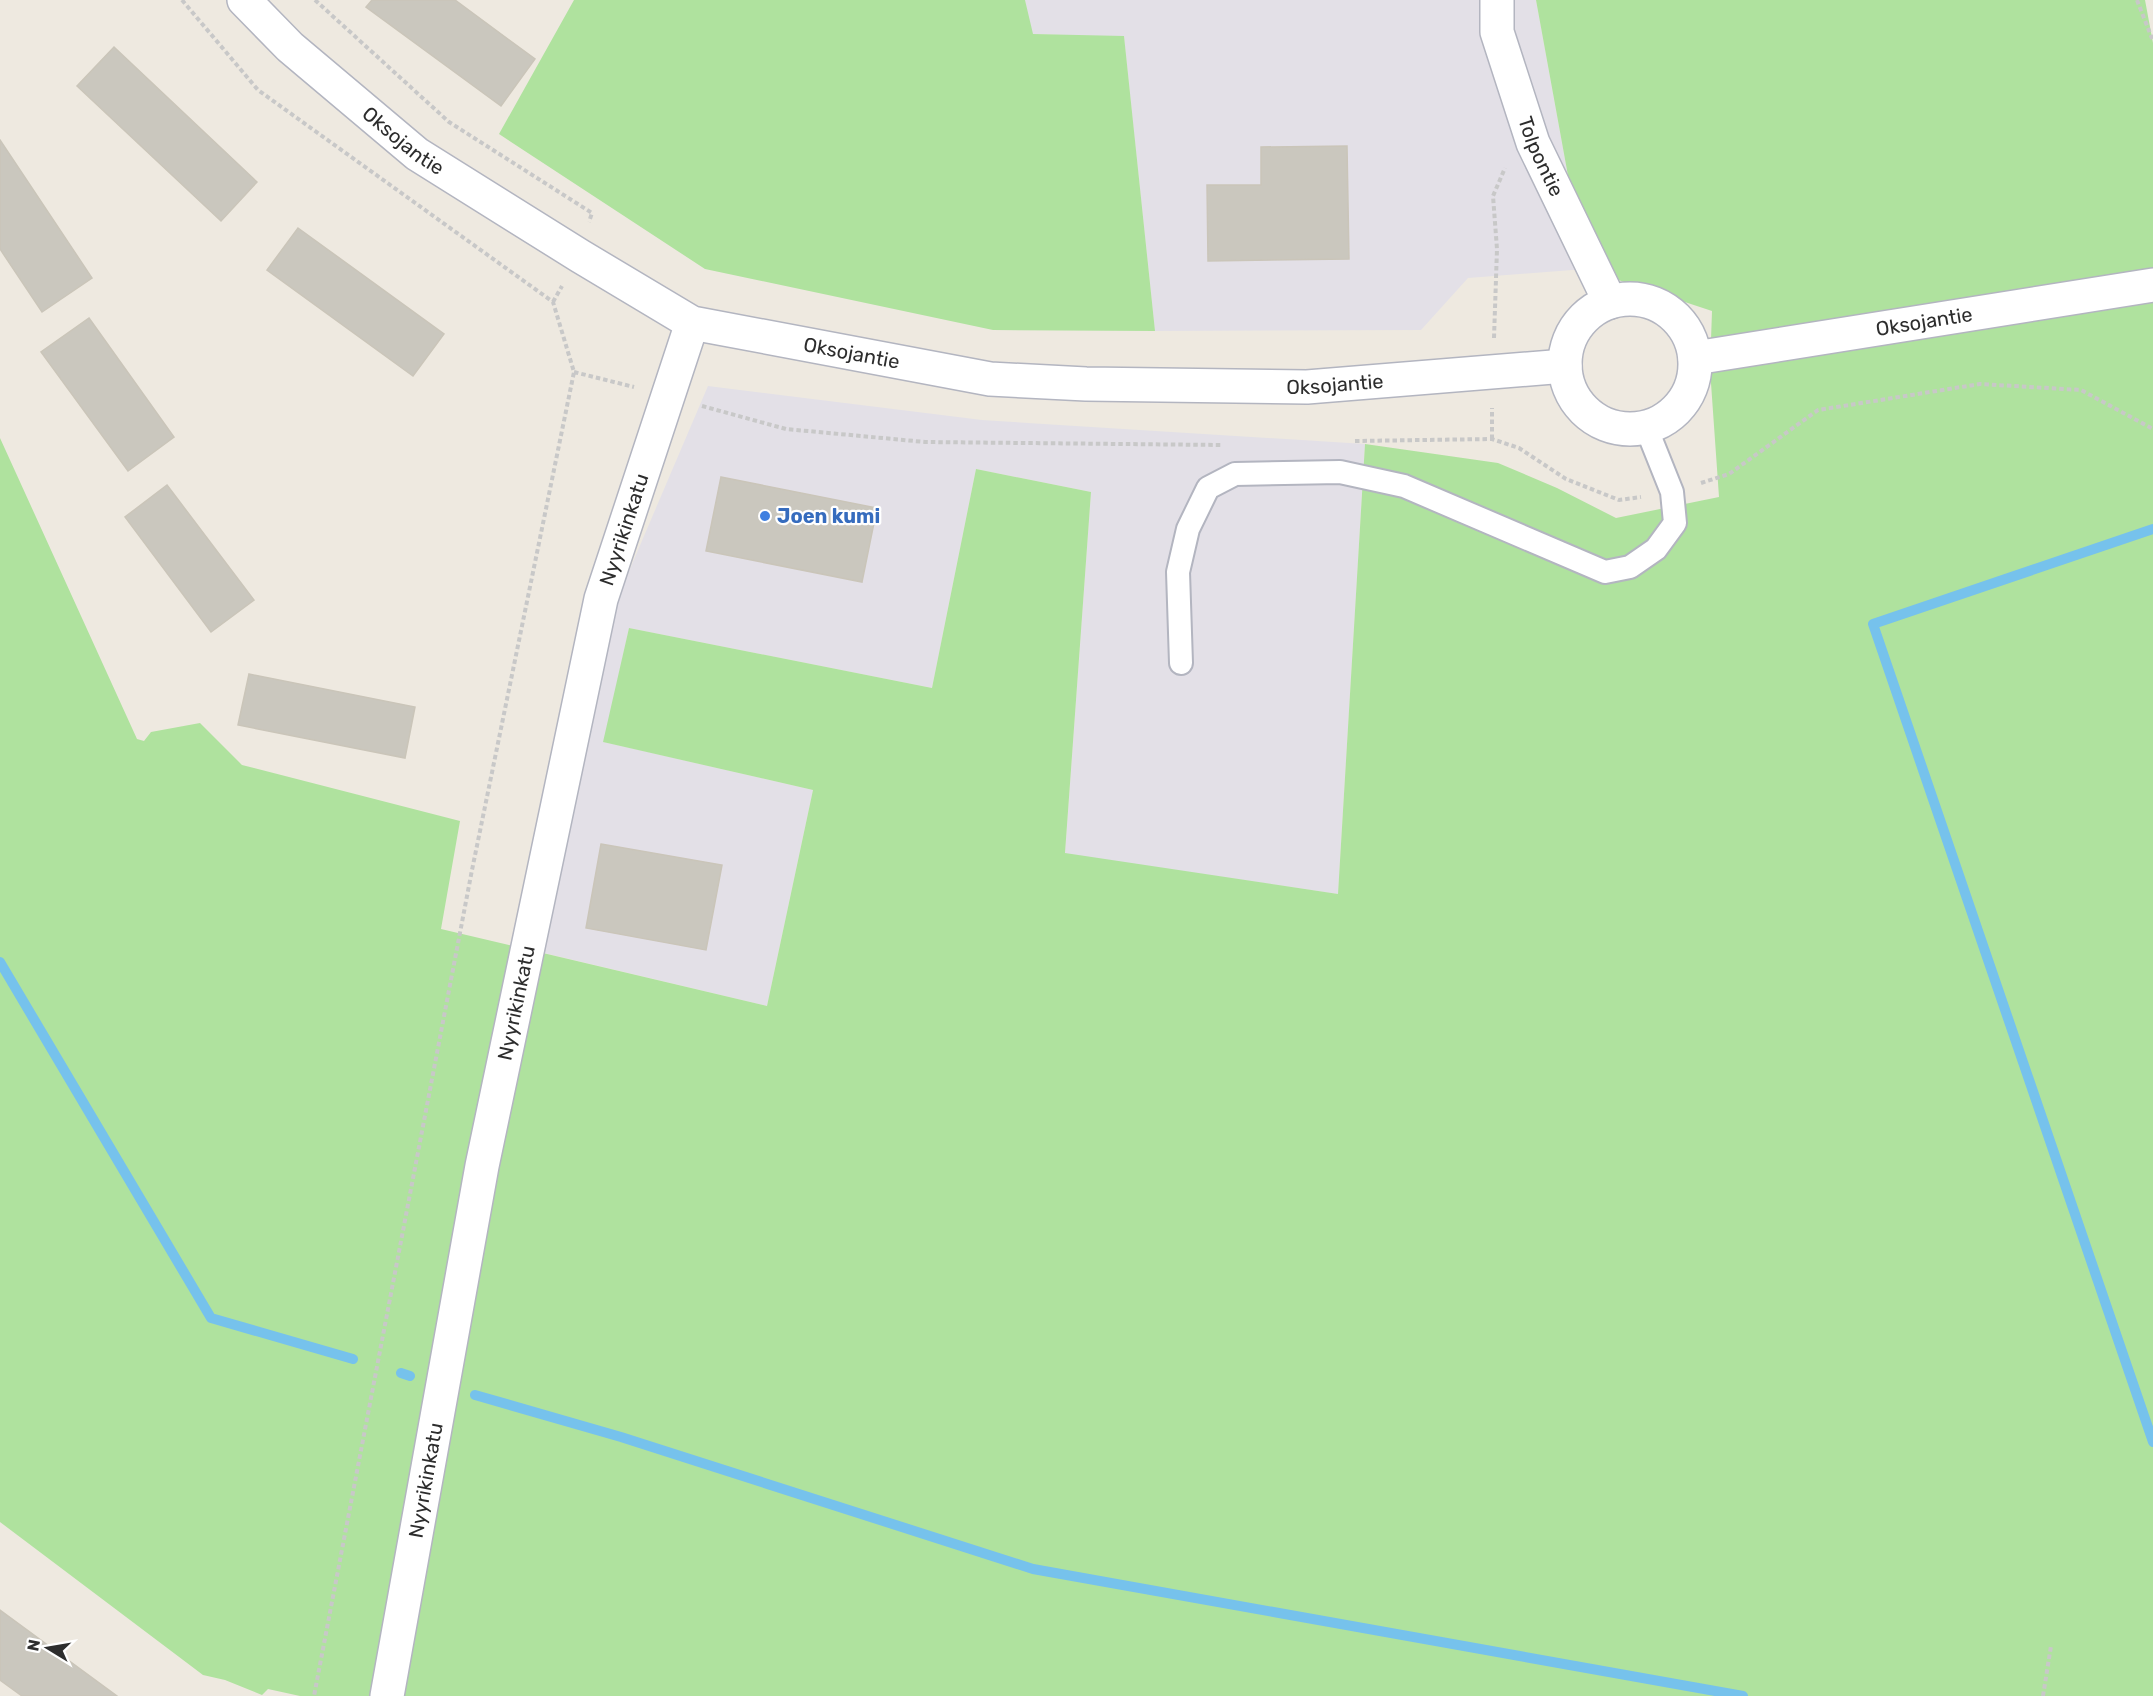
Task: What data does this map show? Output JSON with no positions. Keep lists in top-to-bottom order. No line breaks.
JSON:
{"streets":{"street":["Oksojantie","Tolpontie","Nyyrikinkatu"]},"crossings":[["Oksojantie","Tolpontie"],["Oksojantie","Nyyrikinkatu"]],"places":["Joen kumi"],"north":"left"}
